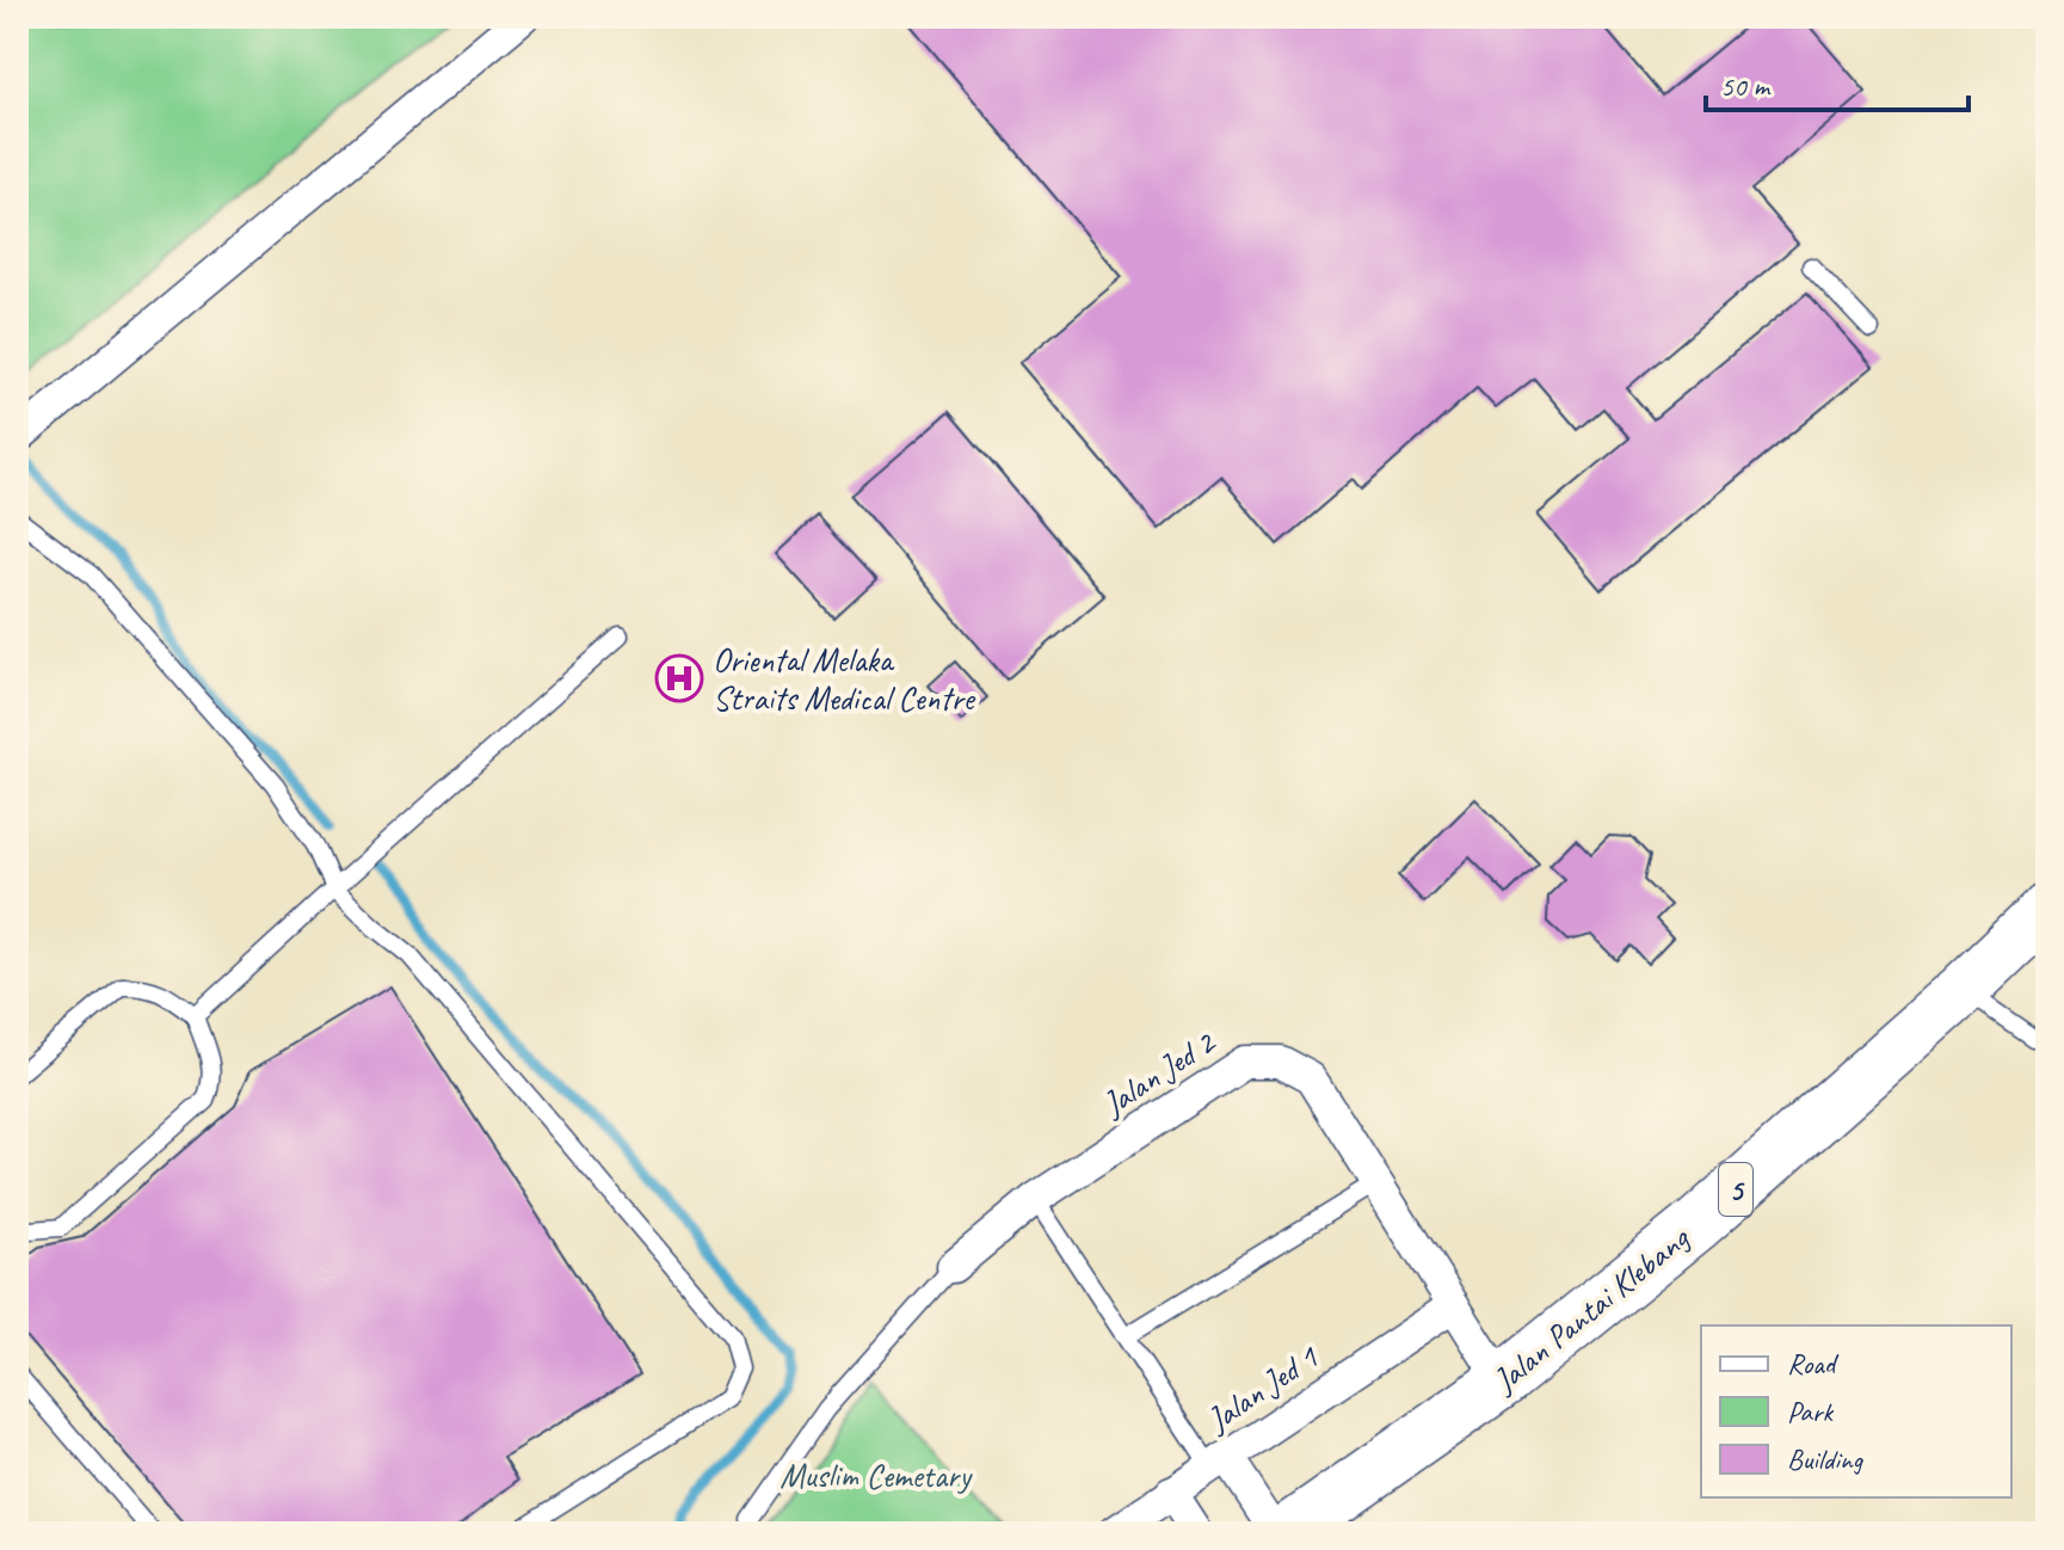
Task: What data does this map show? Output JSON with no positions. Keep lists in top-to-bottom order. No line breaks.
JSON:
{"streets":{"highway":["5","Jalan Pantai Klebang"],"street":["Jalan Jed 2","Jalan Jed 1"]},"crossings":[["Jalan Jed 2","Jalan Pantai Klebang"],["Jalan Jed 2","Jalan Jed 1"]],"parks":["Muslim Cemetary"],"places":{"hospital":["Oriental Melaka Straits Medical Centre"]},"legend":["Road","Park","Building"],"scale_bar":"50 m"}
